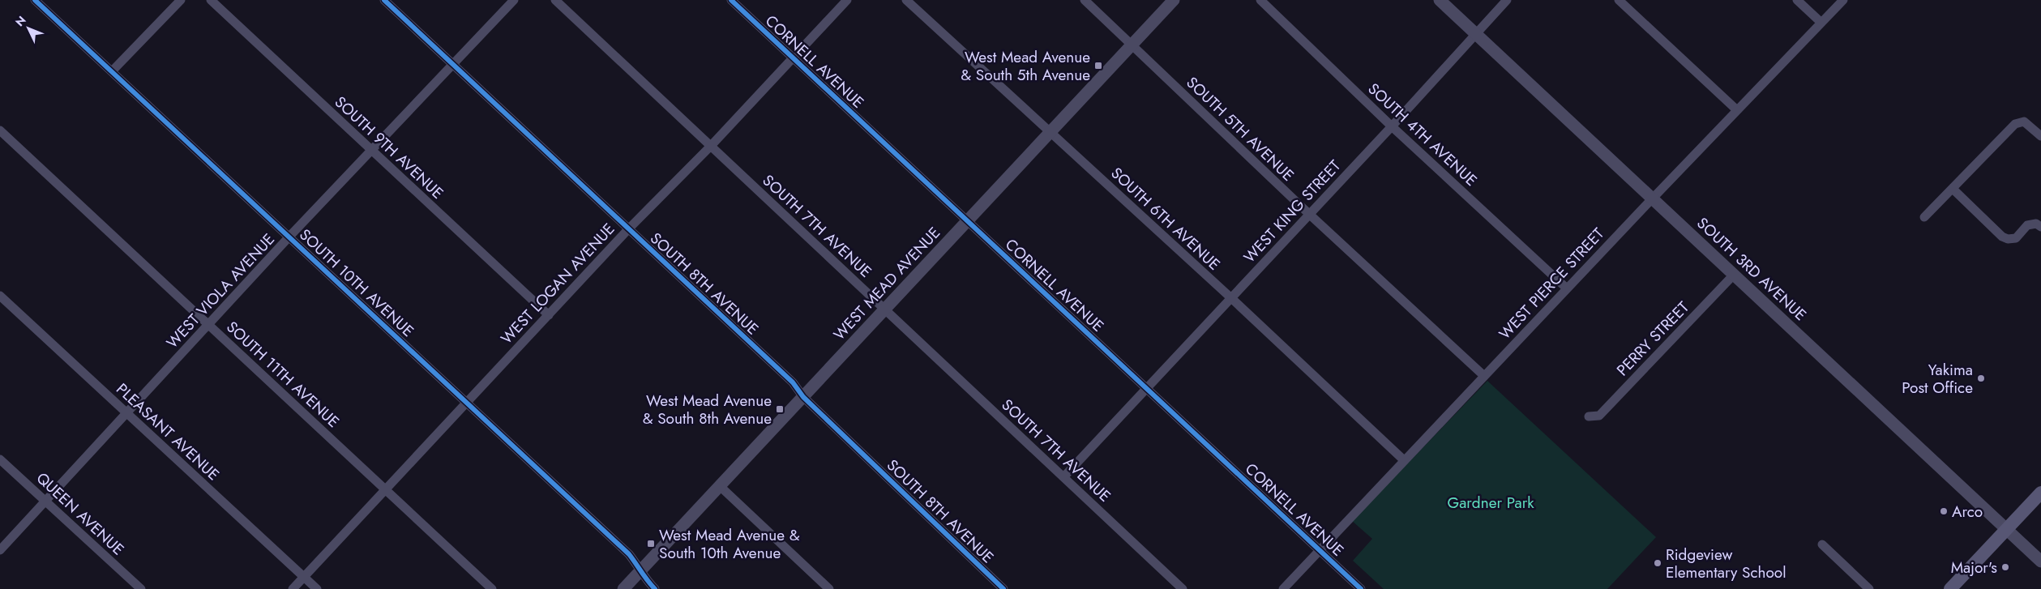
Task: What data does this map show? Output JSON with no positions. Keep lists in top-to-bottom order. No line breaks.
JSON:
{"streets":{"street":["CORNELL AVENUE","SOUTH 5TH AVENUE","SOUTH 4TH AVENUE","SOUTH 9TH AVENUE","WEST KING STREET","SOUTH 6TH AVENUE","SOUTH 7TH AVENUE","SOUTH 3RD AVENUE","SOUTH 10TH AVENUE","WEST LOGAN AVENUE","SOUTH 8TH AVENUE","WEST MEAD AVENUE","WEST PIERCE STREET","WEST VIOLA AVENUE","PERRY STREET","SOUTH 11TH AVENUE","PLEASANT AVENUE","QUEEN AVENUE"]},"crossings":[["CORNELL AVENUE","WEST KING STREET"],["CORNELL AVENUE","WEST LOGAN AVENUE"],["CORNELL AVENUE","WEST MEAD AVENUE"],["CORNELL AVENUE","WEST PIERCE STREET"],["SOUTH 5TH AVENUE","WEST KING STREET"],["SOUTH 5TH AVENUE","WEST MEAD AVENUE"],["SOUTH 5TH AVENUE","WEST PIERCE STREET"],["SOUTH 4TH AVENUE","WEST KING STREET"],["SOUTH 4TH AVENUE","WEST PIERCE STREET"],["SOUTH 9TH AVENUE","WEST LOGAN AVENUE"],["SOUTH 9TH AVENUE","WEST VIOLA AVENUE"],["WEST KING STREET","SOUTH 6TH AVENUE"],["WEST KING STREET","SOUTH 7TH AVENUE"],["WEST KING STREET","SOUTH 3RD AVENUE"],["SOUTH 6TH AVENUE","WEST MEAD AVENUE"],["SOUTH 6TH AVENUE","WEST PIERCE STREET"],["SOUTH 7TH AVENUE","WEST LOGAN AVENUE"],["SOUTH 7TH AVENUE","WEST MEAD AVENUE"],["SOUTH 3RD AVENUE","WEST PIERCE STREET"],["SOUTH 3RD AVENUE","PERRY STREET"],["SOUTH 10TH AVENUE","WEST LOGAN AVENUE"],["SOUTH 10TH AVENUE","WEST MEAD AVENUE"],["SOUTH 10TH AVENUE","WEST VIOLA AVENUE"],["WEST LOGAN AVENUE","SOUTH 8TH AVENUE"],["WEST LOGAN AVENUE","SOUTH 11TH AVENUE"],["WEST LOGAN AVENUE","PLEASANT AVENUE"],["SOUTH 8TH AVENUE","WEST MEAD AVENUE"],["SOUTH 8TH AVENUE","WEST VIOLA AVENUE"],["WEST VIOLA AVENUE","SOUTH 11TH AVENUE"],["WEST VIOLA AVENUE","PLEASANT AVENUE"],["WEST VIOLA AVENUE","QUEEN AVENUE"]],"parks":["Gardner Park"],"places":{"transit":["West Mead Avenue & South 5th Avenue","West Mead Avenue & South 8th Avenue","West Mead Avenue & South 10th Avenue"],"other":["Yakima Post Office","Arco","Ridgeview Elementary School","Major's"]},"north":"top left"}
